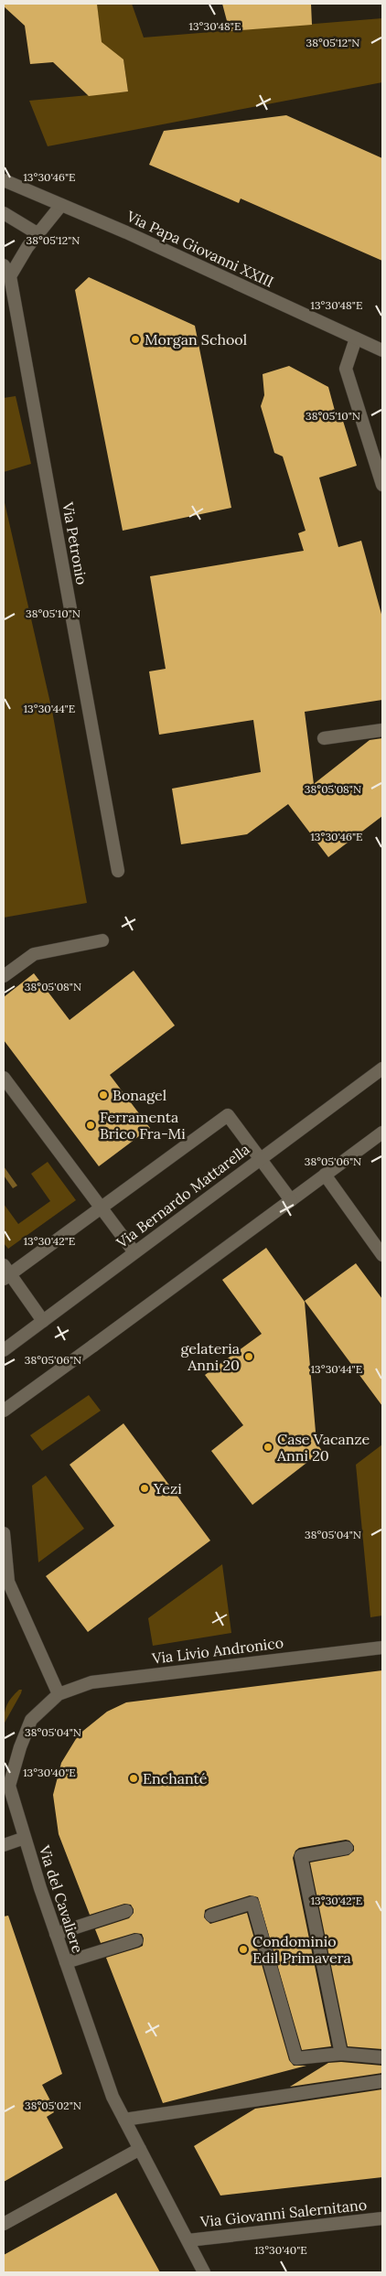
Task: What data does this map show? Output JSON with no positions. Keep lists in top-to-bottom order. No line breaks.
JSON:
{"streets":{"street":["Via Papa Giovanni XXIII","Via Petronio","Via Bernardo Mattarella","Via Livio Andronico","Via del Cavaliere","Via Giovanni Salernitano"]},"crossings":[["Via Papa Giovanni XXIII","Via Petronio"],["Via Livio Andronico","Via del Cavaliere"],["Via del Cavaliere","Via Giovanni Salernitano"]],"places":["Morgan School","Bonagel","Ferramenta Brico Fra-Mi","gelateria Anni 20","Case Vacanze Anni 20","Yezi","Enchanté","Condominio Edil Primavera"],"coordinates":["13°30'48\"E","38°05'12\"N","13°30'46\"E","38°05'10\"N","13°30'44\"E","38°05'08\"N","38°05'06\"N","13°30'42\"E","38°05'04\"N","13°30'40\"E","38°05'02\"N"]}
